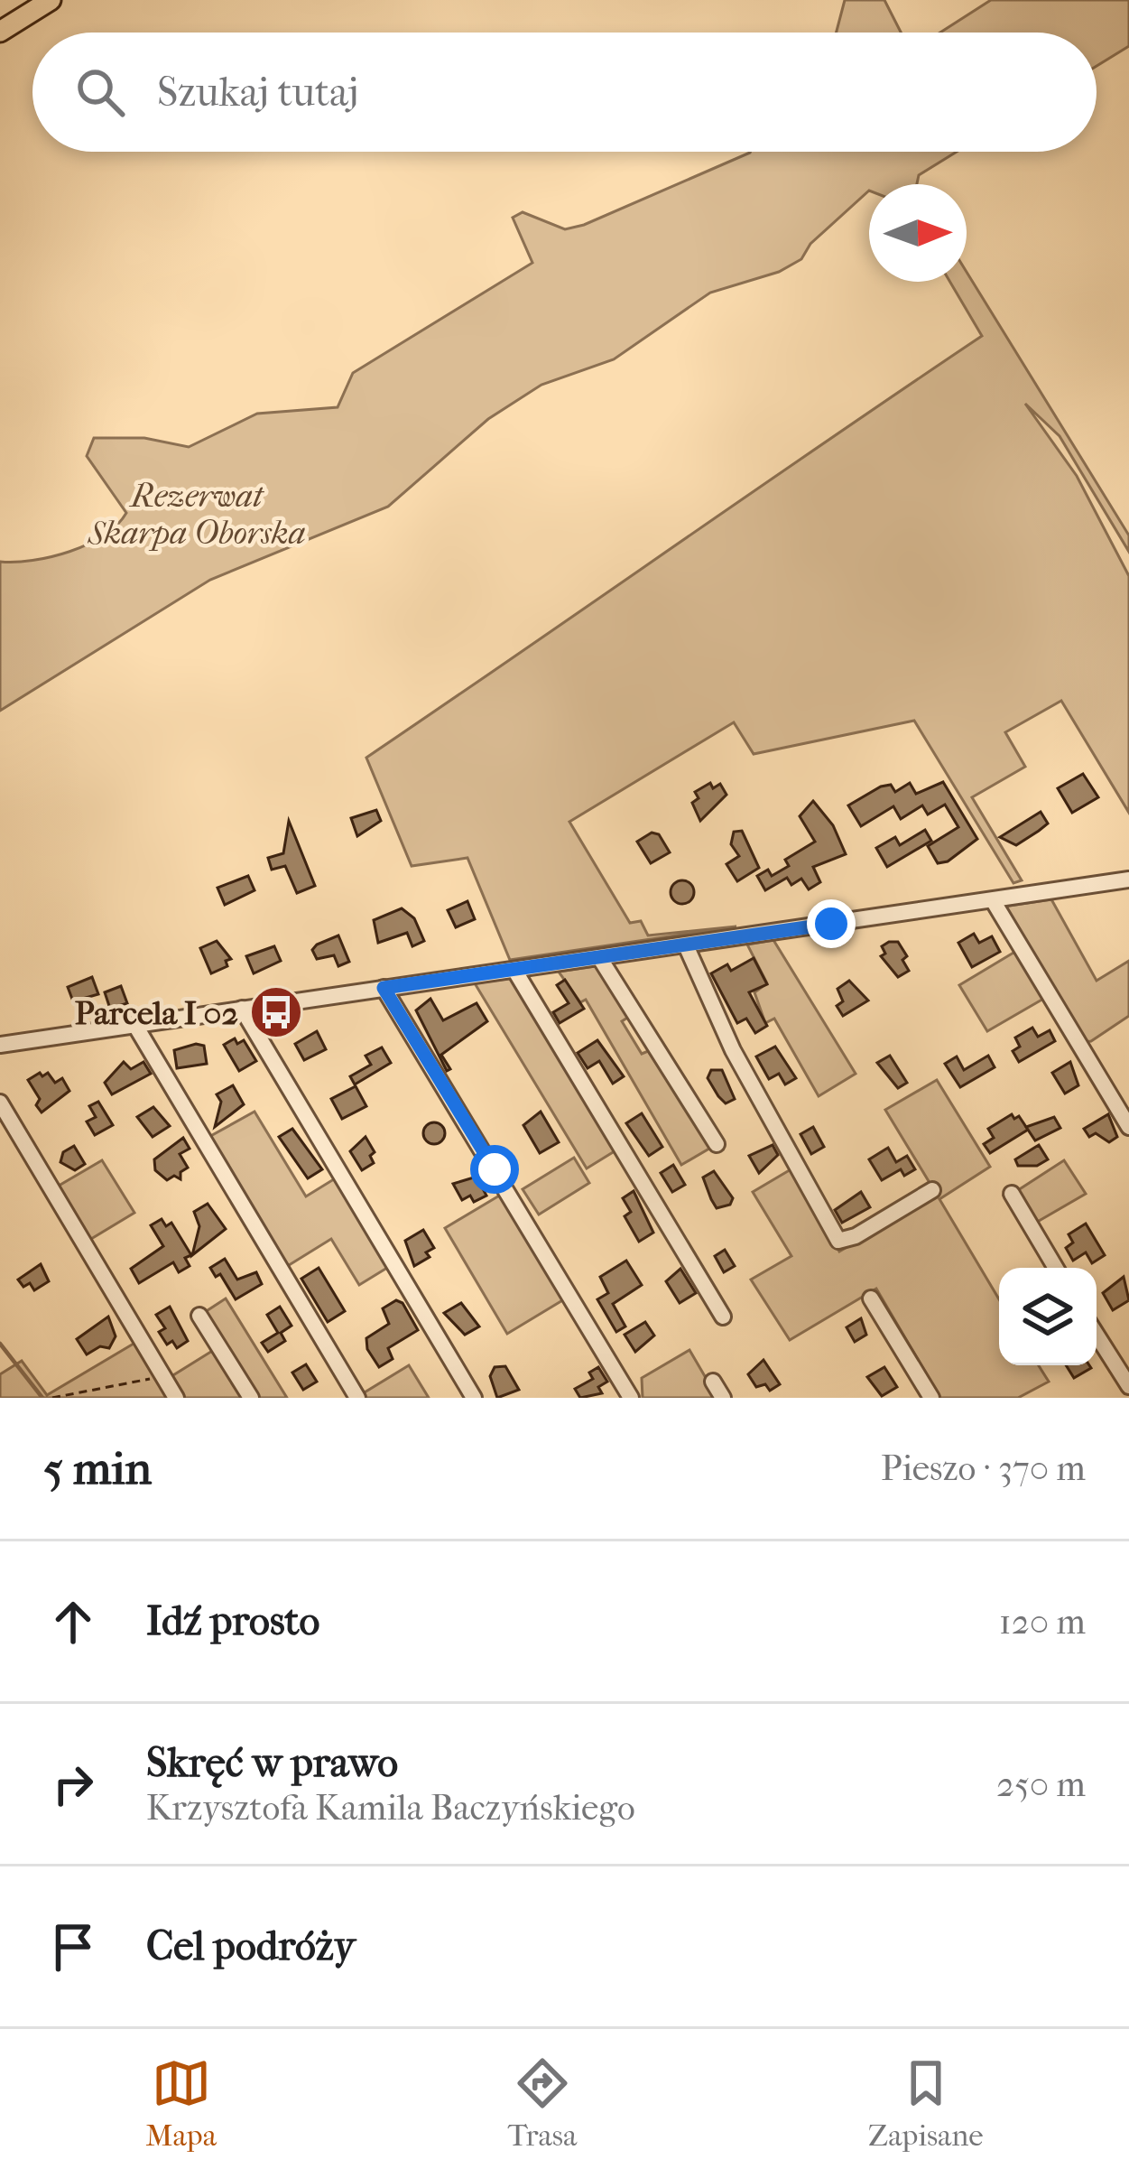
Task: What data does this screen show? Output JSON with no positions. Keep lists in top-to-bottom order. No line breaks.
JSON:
{"parks":["Rezerwat Skarpa Oborska"],"places":{"bus stop":["Parcela I 02"]},"north":"right","page":{"search":"Szukaj tutaj","heading":["5 min","Pieszo · 370 m"],"list":[["Idź prosto","120 m"],["Skręć w prawo","Krzysztofa Kamila Baczyńskiego","250 m"],"Cel podróży"],"nav":["Mapa","Trasa","Zapisane"]}}
